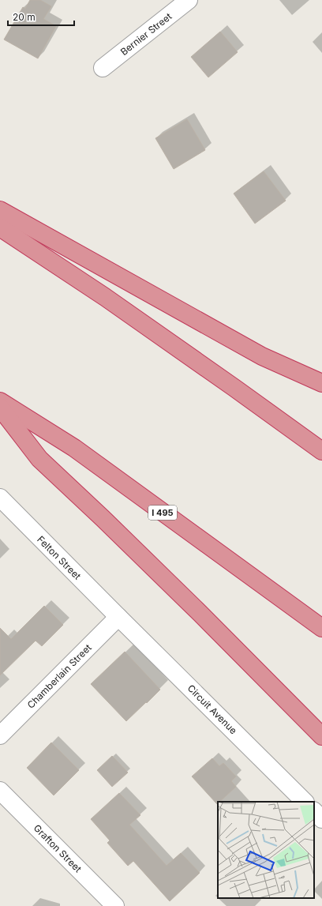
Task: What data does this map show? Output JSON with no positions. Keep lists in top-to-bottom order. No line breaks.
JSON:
{"streets":{"highway":["I 495"],"street":["Bernier Street","Felton Street","Chamberlain Street","Circuit Avenue","Grafton Street"]},"crossings":[["Felton Street","Chamberlain Street"],["Felton Street","Circuit Avenue"],["Chamberlain Street","Circuit Avenue"]],"scale_bar":"20 m"}
